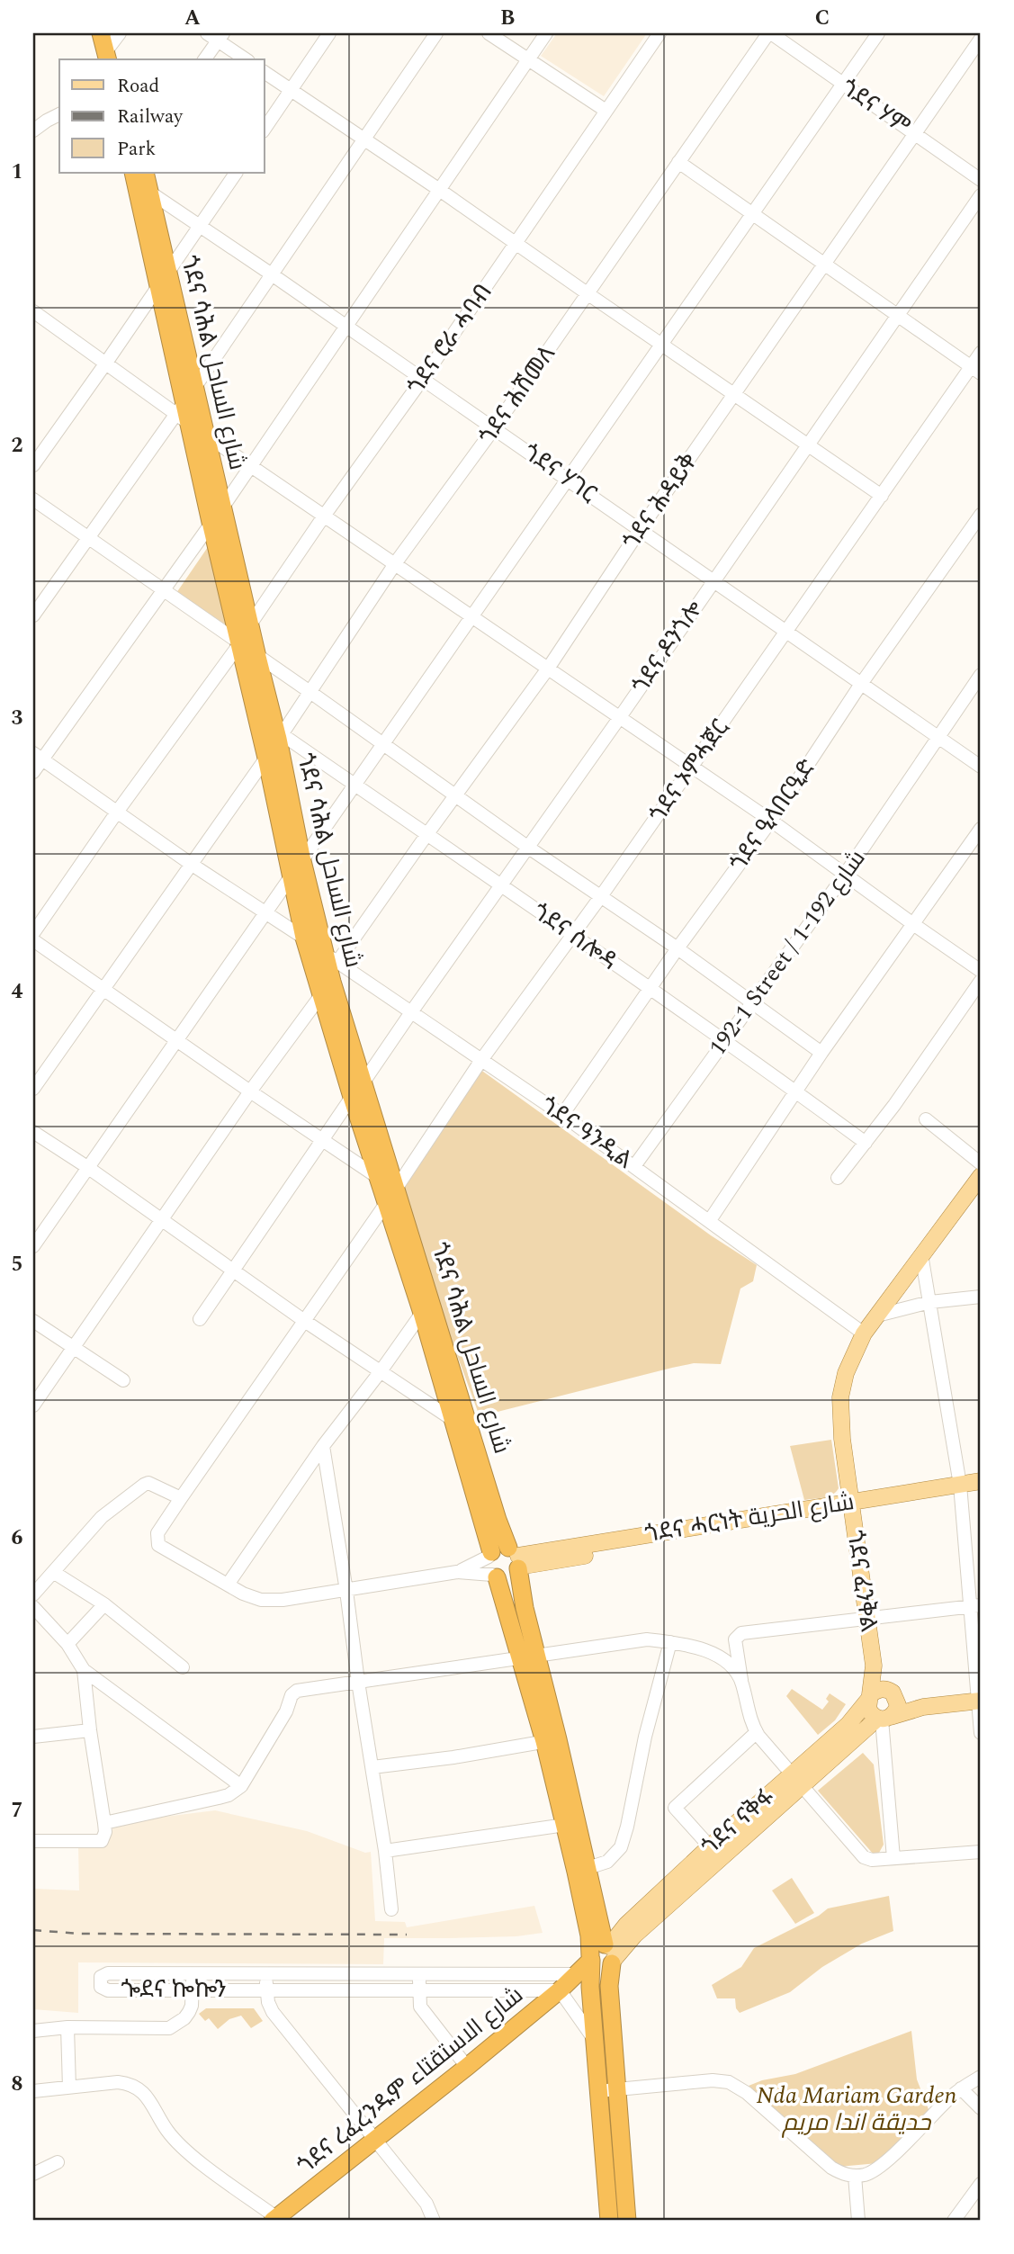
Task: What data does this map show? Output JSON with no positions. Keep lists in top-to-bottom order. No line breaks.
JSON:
{"streets":{"highway":["ጎደና ሳሕል شارع الساحل","ጎደና ረፈረንዱም شارع الاستقتاء"],"main road":["ጎደና ሓርነት شارع الحرية","ጎደና ፈንቅል","ጎደና ናቅፋ"],"street":["ጎደና ሃም","ጎደና ሮራ ሓባብ","ጎደና ሕሽመለ","ጎደና ሃገር","ጎደና ሕዳይቅ","ጎደና ዶንጎሎ","ጎደና ኦምሓጀር","ጎደና ዒላበርዒድ","ጎደና ሰሎዳ","192-1 Street / شارع 192-1","ጎደና ዓንዲል","ጐደና ኰኰን"]},"crossings":[["ጎደና ሃም","ጎደና ሕሽመለ"],["ጎደና ሃም","ጎደና ሕዳይቅ"],["ጎደና ሮራ ሓባብ","ጎደና ሳሕል شارع الساحل"],["ጎደና ሮራ ሓባብ","ጎደና ሃገር"],["ጎደና ሮራ ሓባብ","ጎደና ዓንዲል"],["ጎደና ሳሕል شارع الساحل","ጎደና ሕሽመለ"],["ጎደና ሳሕል شارع الساحل","ጎደና ሃገር"],["ጎደና ሳሕል شارع الساحل","ጎደና ሕዳይቅ"],["ጎደና ሳሕል شارع الساحل","ጎደና ዶንጎሎ"],["ጎደና ሳሕል شارع الساحل","ጎደና ኦምሓጀር"],["ጎደና ሳሕል شارع الساحل","ጎደና ሰሎዳ"],["ጎደና ሳሕል شارع الساحل","ጎደና ዓንዲል"],["ጎደና ሳሕል شارع الساحل","ጎደና ሓርነት شارع الحرية"],["ጎደና ሕሽመለ","ጎደና ሃገር"],["ጎደና ሕሽመለ","ጎደና ሰሎዳ"],["ጎደና ሕሽመለ","ጎደና ዓንዲል"],["ጎደና ሃገር","ጎደና ሕዳይቅ"],["ጎደና ሃገር","ጎደና ዶንጎሎ"],["ጎደና ሃገር","ጎደና ኦምሓጀር"],["ጎደና ሃገር","ጎደና ዒላበርዒድ"],["ጎደና ሃገር","192-1 Street / شارع 192-1"],["ጎደና ሕዳይቅ","ጎደና ሰሎዳ"],["ጎደና ሕዳይቅ","ጎደና ዓንዲል"],["ጎደና ዶንጎሎ","ጎደና ሰሎዳ"],["ጎደና ዶንጎሎ","ጎደና ዓንዲል"],["ጎደና ኦምሓጀር","ጎደና ሰሎዳ"],["ጎደና ኦምሓጀር","ጎደና ዓንዲል"],["ጎደና ዒላበርዒድ","ጎደና ሰሎዳ"],["ጎደና ዒላበርዒድ","ጎደና ዓንዲል"],["ጎደና ሰሎዳ","192-1 Street / شارع 192-1"],["192-1 Street / شارع 192-1","ጎደና ዓንዲል"],["ጎደና ዓንዲል","ጎደና ፈንቅል"],["ጎደና ሓርነት شارع الحرية","ጎደና ፈንቅል"],["ጎደና ፈንቅል","ጎደና ናቅፋ"],["ጎደና ናቅፋ","ጎደና ረፈረንዱም شارع الاستقتاء"],["ጐደና ኰኰን","ጎደና ረፈረንዱም شارع الاستقتاء"]],"parks":["Nda Mariam Garden حديقة اندا مريم"],"legend":["Road","Railway","Park"],"grid":{"columns":["A","B","C"],"rows":["1","2","3","4","5","6","7","8"]}}
